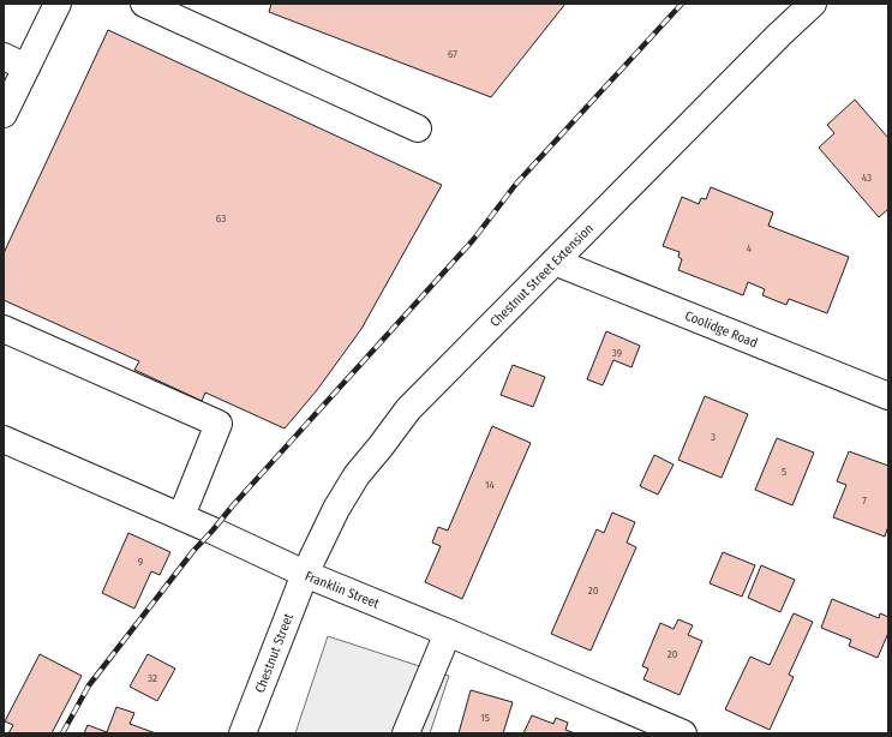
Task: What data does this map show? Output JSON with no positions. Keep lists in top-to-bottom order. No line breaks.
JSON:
{"streets":{"street":["Chestnut Street Extension","Coolidge Road","Franklin Street","Chestnut Street"]},"crossings":[["Chestnut Street Extension","Coolidge Road"],["Chestnut Street Extension","Franklin Street"],["Chestnut Street Extension","Chestnut Street"],["Franklin Street","Chestnut Street"]],"house_numbers":["67","43","63","4","39","3","5","14","7","9","20","20","32","15"]}
